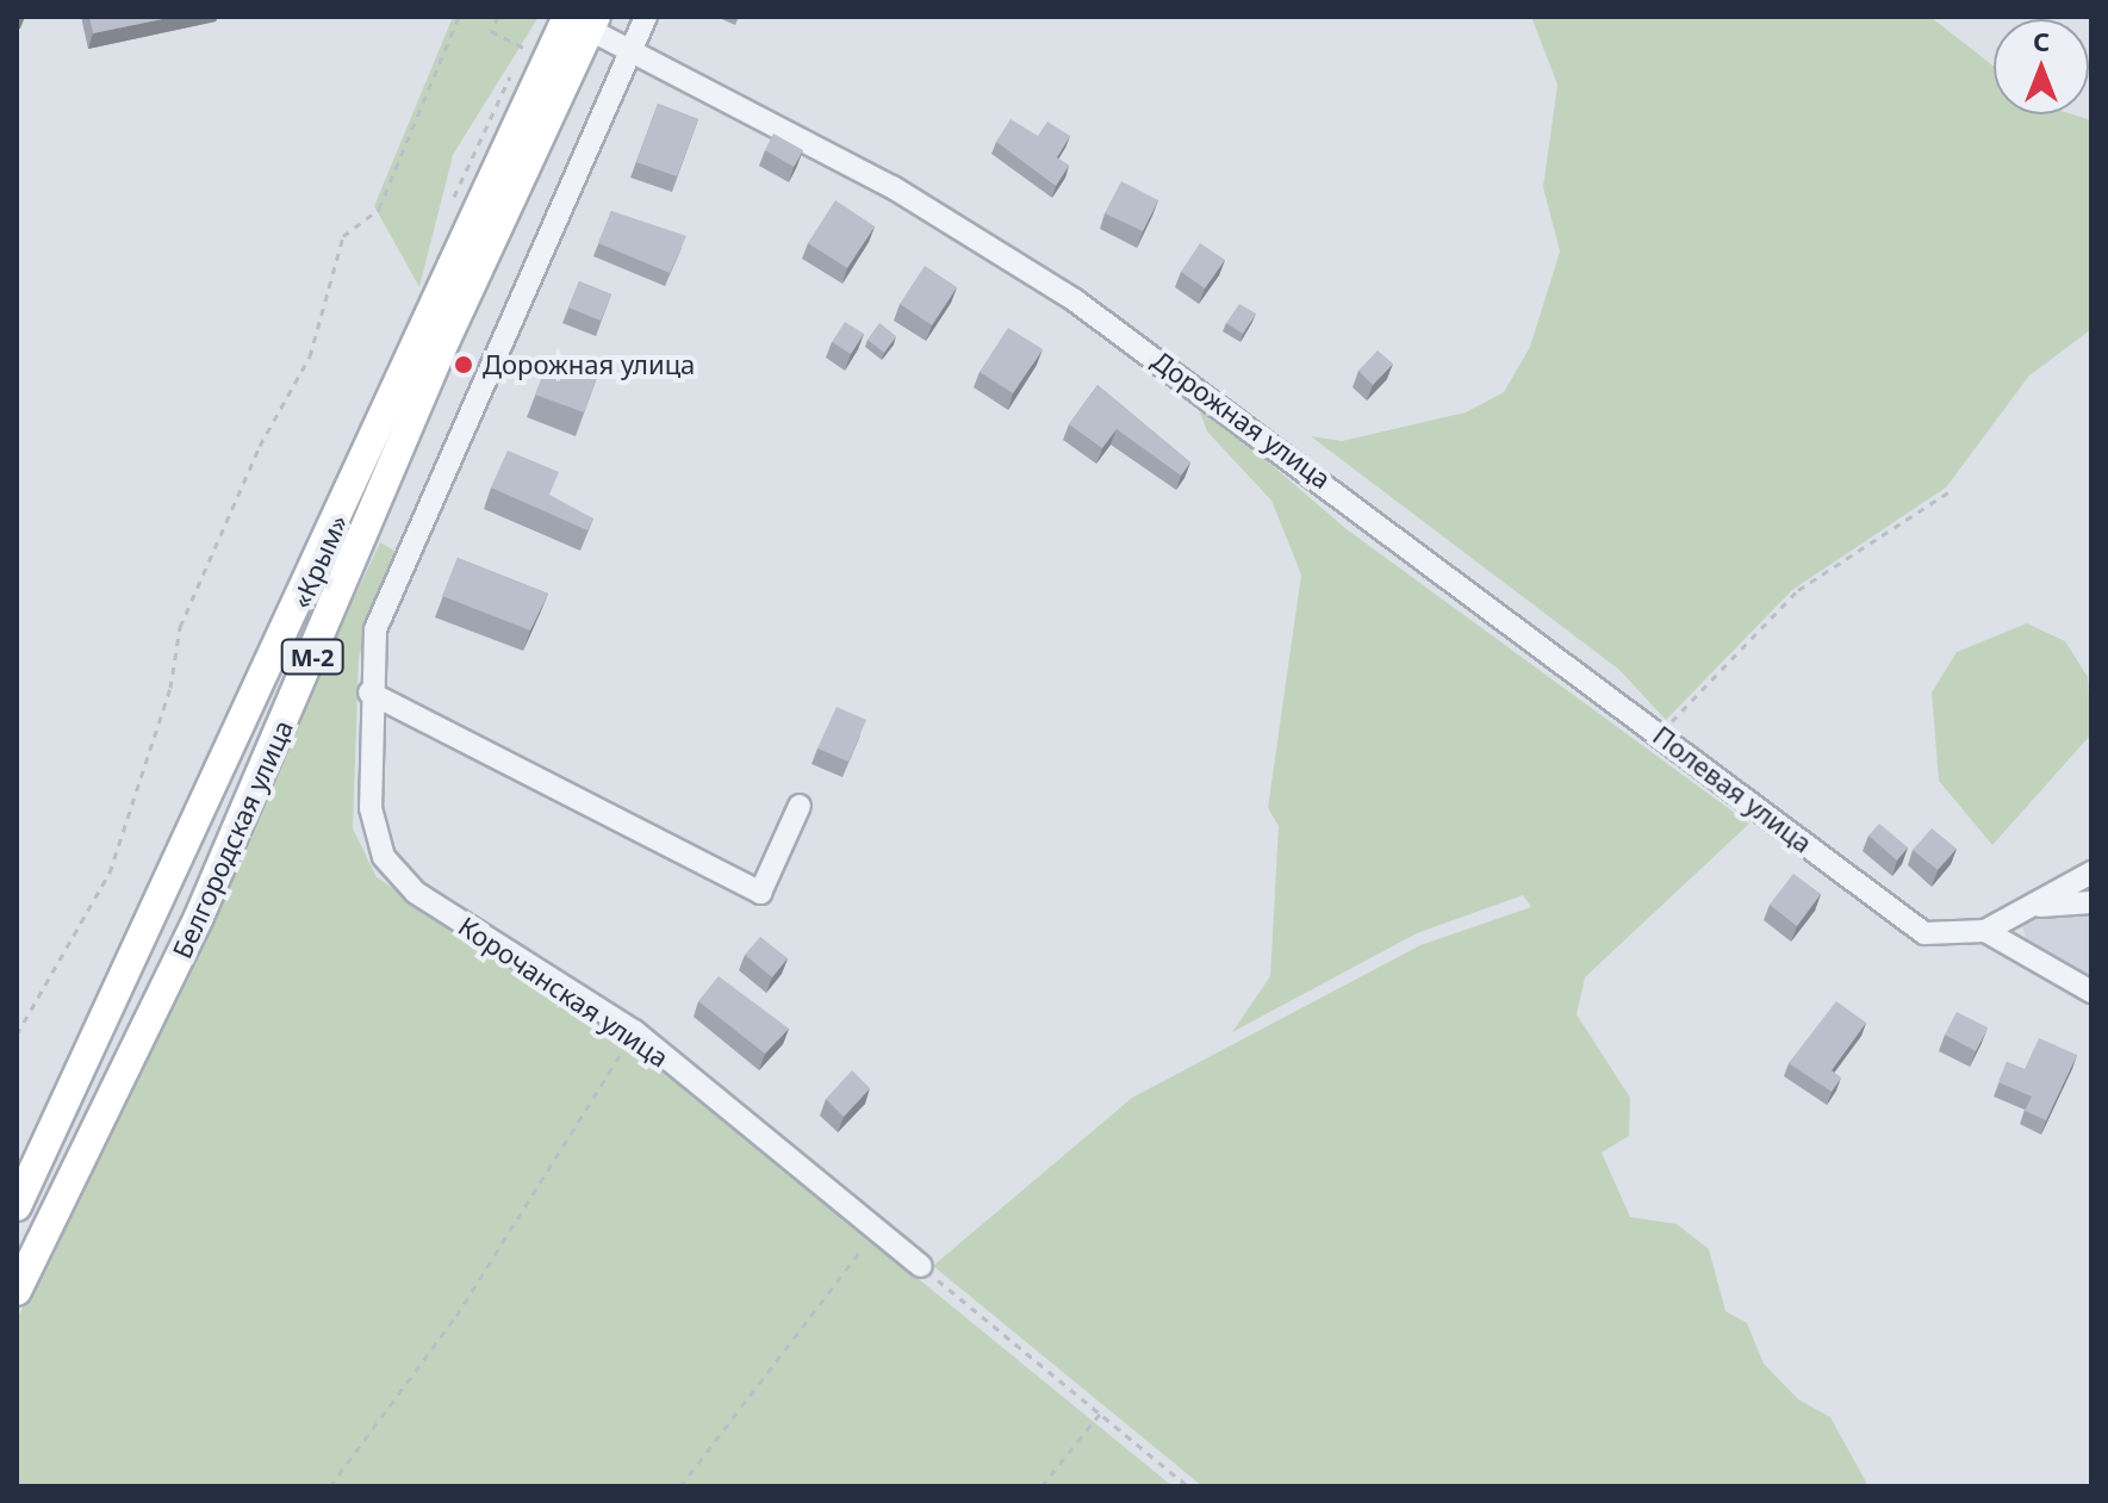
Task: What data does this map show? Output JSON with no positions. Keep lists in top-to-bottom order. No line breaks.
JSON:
{"streets":{"main road":["«Крым»","М-2","Белгородская улица"],"street":["Дорожная улица","Полевая улица","Корочанская улица"]},"crossings":[["Дорожная улица","«Крым»"],["Дорожная улица","Полевая улица"],["Дорожная улица","Белгородская улица"],["«Крым»","Белгородская улица"]],"places":["Дорожная улица"],"north":"top"}
